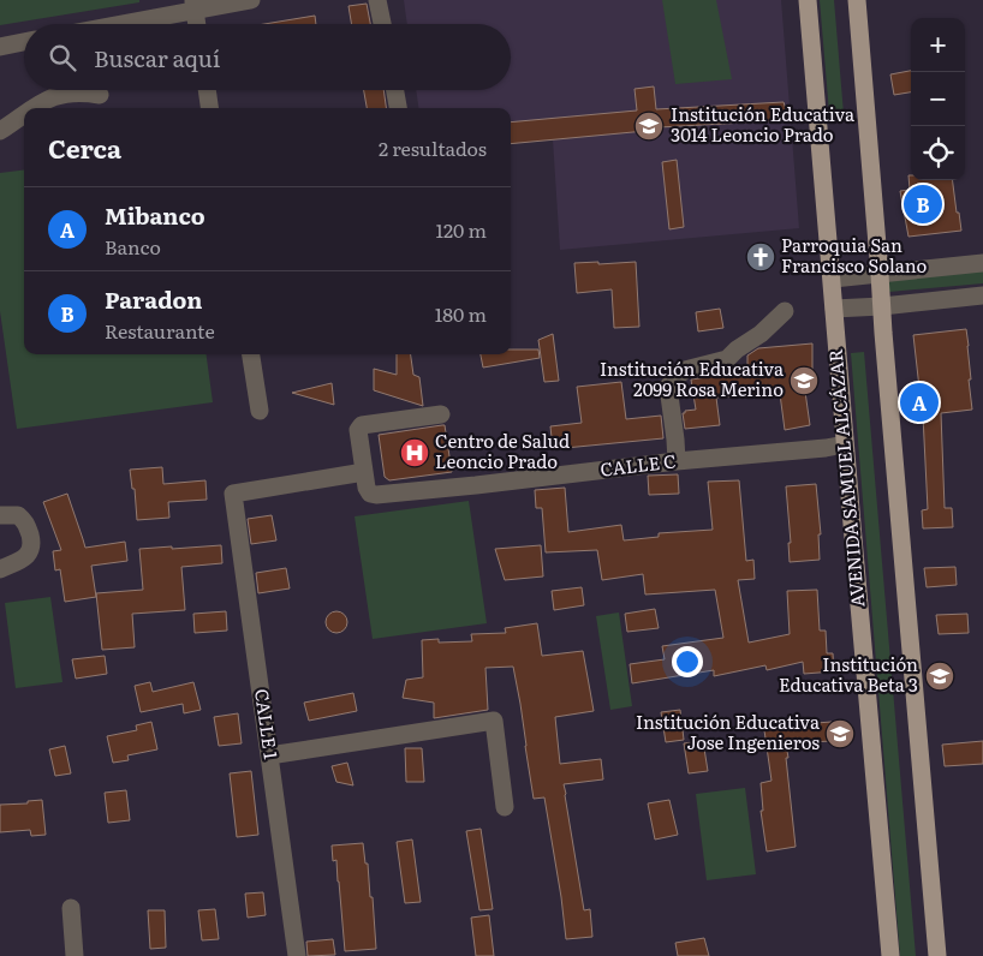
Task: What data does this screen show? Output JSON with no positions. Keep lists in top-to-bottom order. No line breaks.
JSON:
{"streets":{"main road":["AVENIDA SAMUEL ALCÁZAR"],"street":["CALLE C","CALLE 1"]},"crossings":[["CALLE C","AVENIDA SAMUEL ALCÁZAR"],["CALLE C","CALLE 1"]],"places":{"school or university":["Institución Educativa 3014 Leoncio Prado","Institución Educativa 2099 Rosa Merino","Institución Educativa Beta 3","Institución Educativa Jose Ingenieros"],"church":["Parroquia San Francisco Solano"],"hospital":["Centro de Salud Leoncio Prado"]},"page":{"map_buttons":["+","−"],"search":"Buscar aquí","heading":["Cerca","2 resultados"],"pins":["B","A"],"list":[{"mark":"A","name":"Mibanco","note":"Banco","value":"120 m"},{"mark":"B","name":"Paradon","note":"Restaurante","value":"180 m"}]}}
